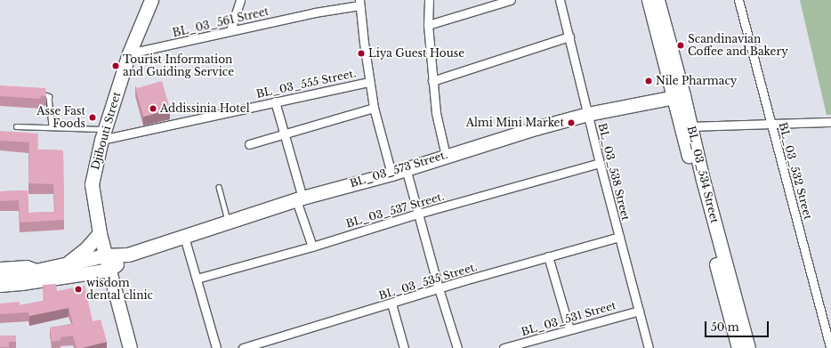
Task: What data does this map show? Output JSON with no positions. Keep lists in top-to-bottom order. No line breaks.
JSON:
{"streets":{"main road":["Djibouti Street","BL_03_573 Street.","BL_03_534 Street"],"street":["BL_03_561 Street","BL_03_555 Street.","BL_03_532 Street","BL_03_538 Street","BL_03_537 Street.","BL_03_535 Street.","BL_03_531 Street"]},"crossings":[["BL_03_561 Street","Djibouti Street"],["BL_03_555 Street.","Djibouti Street"],["BL_03_573 Street.","BL_03_538 Street"],["BL_03_573 Street.","BL_03_534 Street"],["BL_03_538 Street","BL_03_537 Street."],["BL_03_538 Street","BL_03_535 Street."],["BL_03_538 Street","BL_03_531 Street"]],"places":["Scandinavian Coffee and Bakery","Liya Guest House","Tourist Information and Guiding Service","Nile Pharmacy","Addissinia Hotel","Asse Fast Foods","Almi Mini Market","wisdom dental clinic"],"scale_bar":"50 m"}
